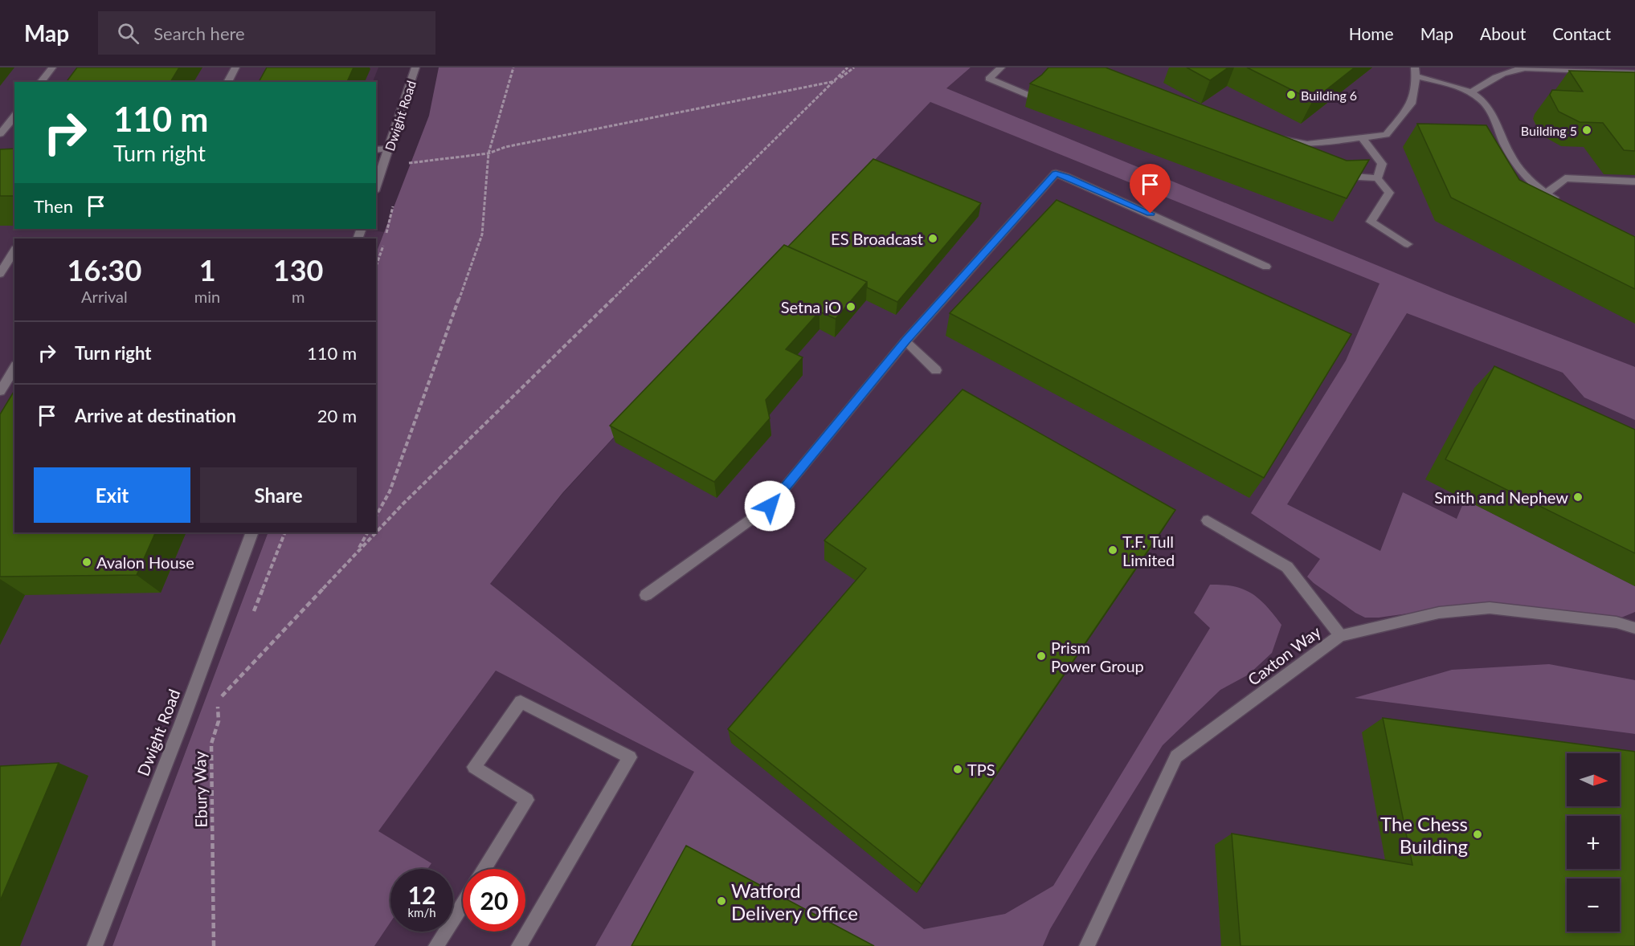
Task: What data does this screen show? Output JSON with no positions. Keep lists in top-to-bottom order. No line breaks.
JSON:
{"streets":{"street":["Dwight Road","Caxton Way"],"path":["Ebury Way"]},"places":["Building 6","Building 5","ES Broadcast","Setna iO","Smith and Nephew","T.F. Tull Limited","Avalon House","Prism Power Group","TPS","The Chess Building","Watford Delivery Office"],"north":"right","page":{"header":"Map","search":"Search here","nav":["Home","Map","About","Contact"],"turn":["110 m","Turn right"],"then":"Then","eta":["16:30","Arrival","1","min","130","m"],"list":[{"name":"Turn right","value":"110 m"},{"name":"Arrive at destination","value":"20 m"}],"buttons":["Exit","Share"],"map_buttons":["+","−"],"speed":"12 km/h","limit":"20"}}
